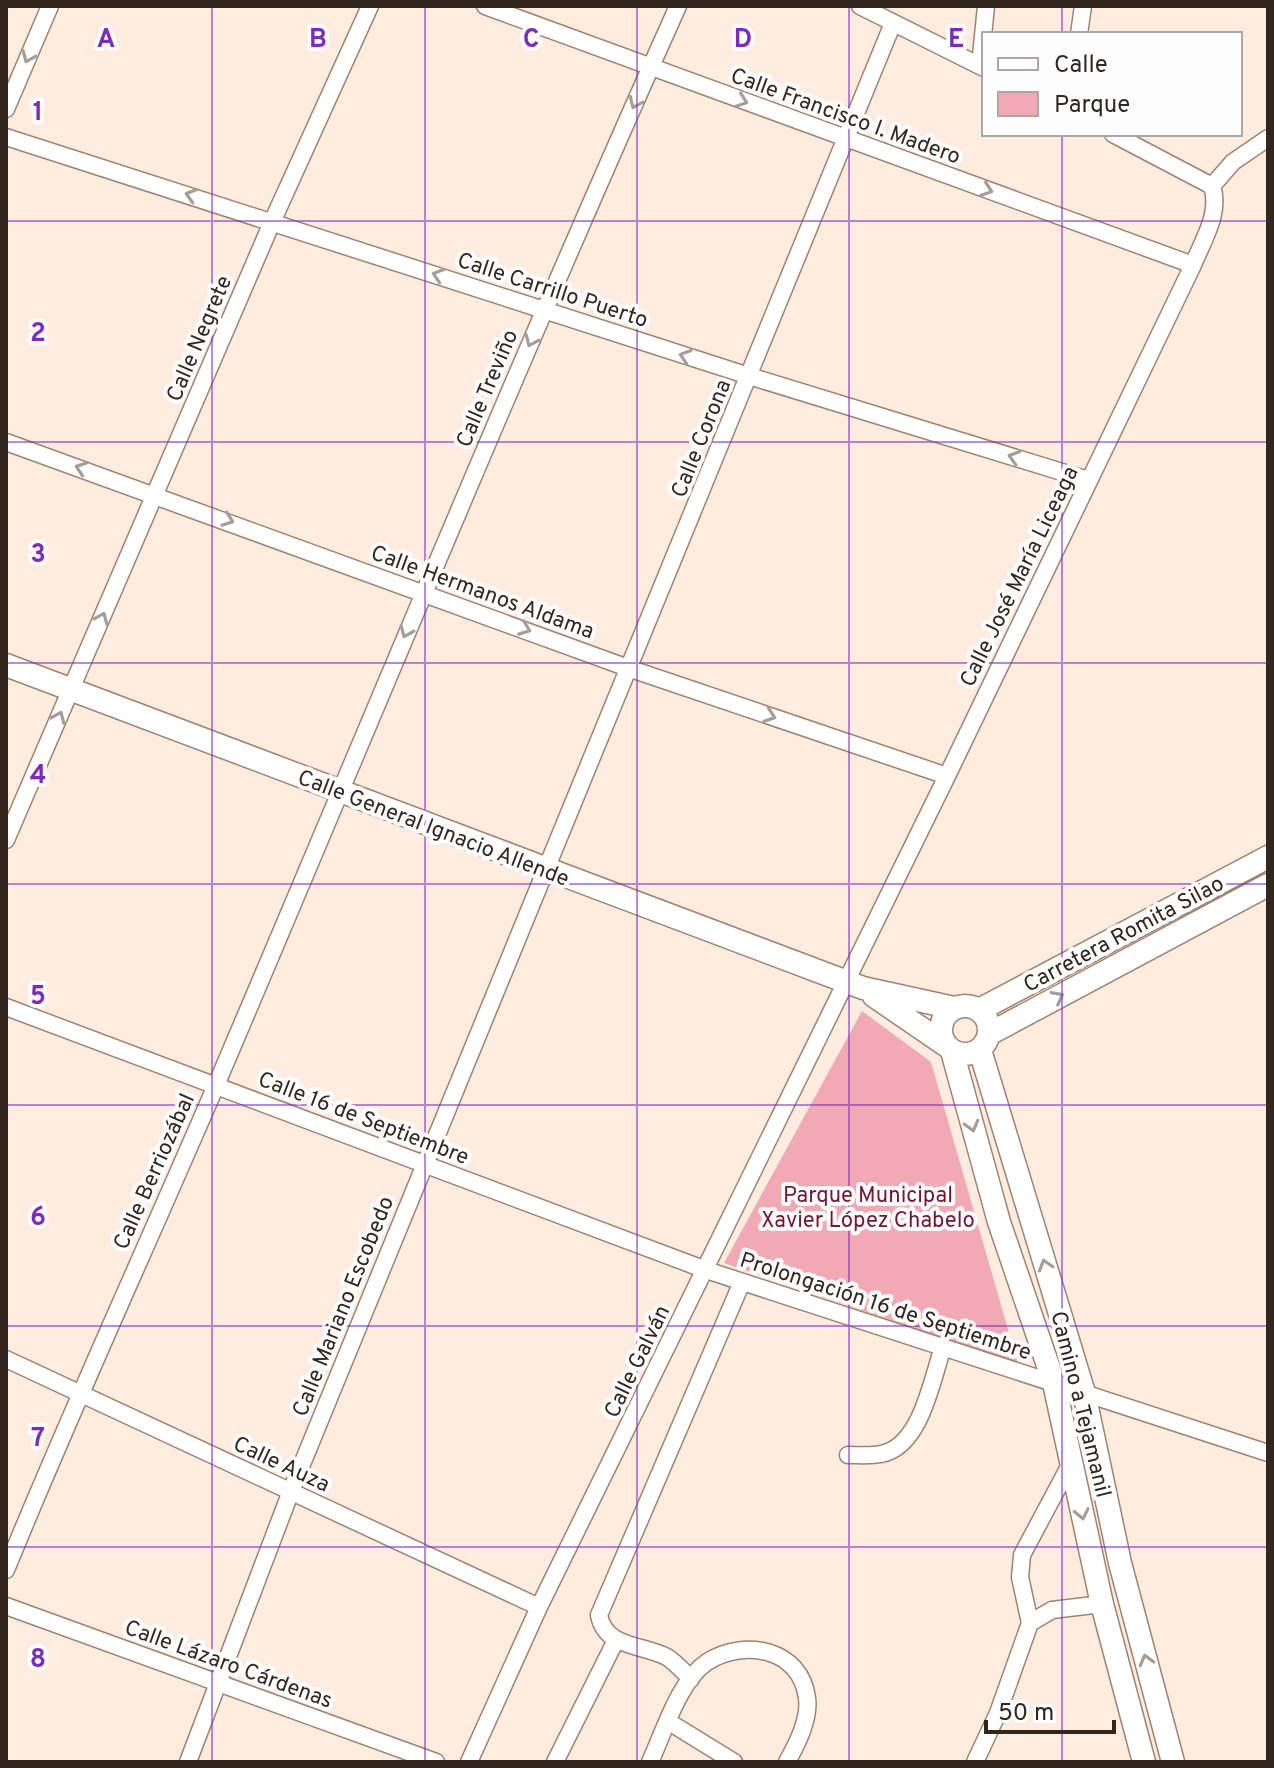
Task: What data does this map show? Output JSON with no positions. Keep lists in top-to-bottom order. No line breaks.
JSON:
{"streets":{"main road":["Calle General Ignacio Allende","Carretera Romita Silao","Camino a Tejamanil"],"street":["Calle Francisco I. Madero","Calle Carrillo Puerto","Calle Negrete","Calle Treviño","Calle Corona","Calle José María Liceaga","Calle Hermanos Aldama","Calle 16 de Septiembre","Calle Berriozábal","Prolongación 16 de Septiembre","Calle Mariano Escobedo","Calle Galván","Calle Auza","Calle Lázaro Cárdenas"]},"crossings":[["Calle Francisco I. Madero","Calle Treviño"],["Calle Francisco I. Madero","Calle Corona"],["Calle Francisco I. Madero","Calle José María Liceaga"],["Calle Carrillo Puerto","Calle Negrete"],["Calle Carrillo Puerto","Calle Treviño"],["Calle Carrillo Puerto","Calle Corona"],["Calle Carrillo Puerto","Calle José María Liceaga"],["Calle Negrete","Calle Hermanos Aldama"],["Calle Negrete","Calle General Ignacio Allende"],["Calle Treviño","Calle Hermanos Aldama"],["Calle Treviño","Calle General Ignacio Allende"],["Calle Treviño","Calle Berriozábal"],["Calle Corona","Calle Hermanos Aldama"],["Calle Corona","Calle General Ignacio Allende"],["Calle Corona","Calle Mariano Escobedo"],["Calle José María Liceaga","Calle Hermanos Aldama"],["Calle José María Liceaga","Calle General Ignacio Allende"],["Calle José María Liceaga","Calle Galván"],["Calle General Ignacio Allende","Carretera Romita Silao"],["Calle General Ignacio Allende","Calle Berriozábal"],["Calle General Ignacio Allende","Calle Mariano Escobedo"],["Calle General Ignacio Allende","Calle Galván"],["Calle General Ignacio Allende","Camino a Tejamanil"],["Carretera Romita Silao","Camino a Tejamanil"],["Calle 16 de Septiembre","Calle Berriozábal"],["Calle 16 de Septiembre","Prolongación 16 de Septiembre"],["Calle 16 de Septiembre","Calle Mariano Escobedo"],["Calle 16 de Septiembre","Calle Galván"],["Calle Berriozábal","Calle Auza"],["Prolongación 16 de Septiembre","Calle Galván"],["Prolongación 16 de Septiembre","Camino a Tejamanil"],["Calle Mariano Escobedo","Calle Auza"],["Calle Mariano Escobedo","Calle Lázaro Cárdenas"],["Calle Galván","Calle Auza"]],"one_way":["Calle Carrillo Puerto","Calle Negrete","Calle Treviño"],"parks":["Parque Municipal Xavier López Chabelo"],"legend":["Calle","Parque"],"scale_bar":"50 m","grid":{"columns":["A","B","C","D","E"],"rows":["1","2","3","4","5","6","7","8"]}}
